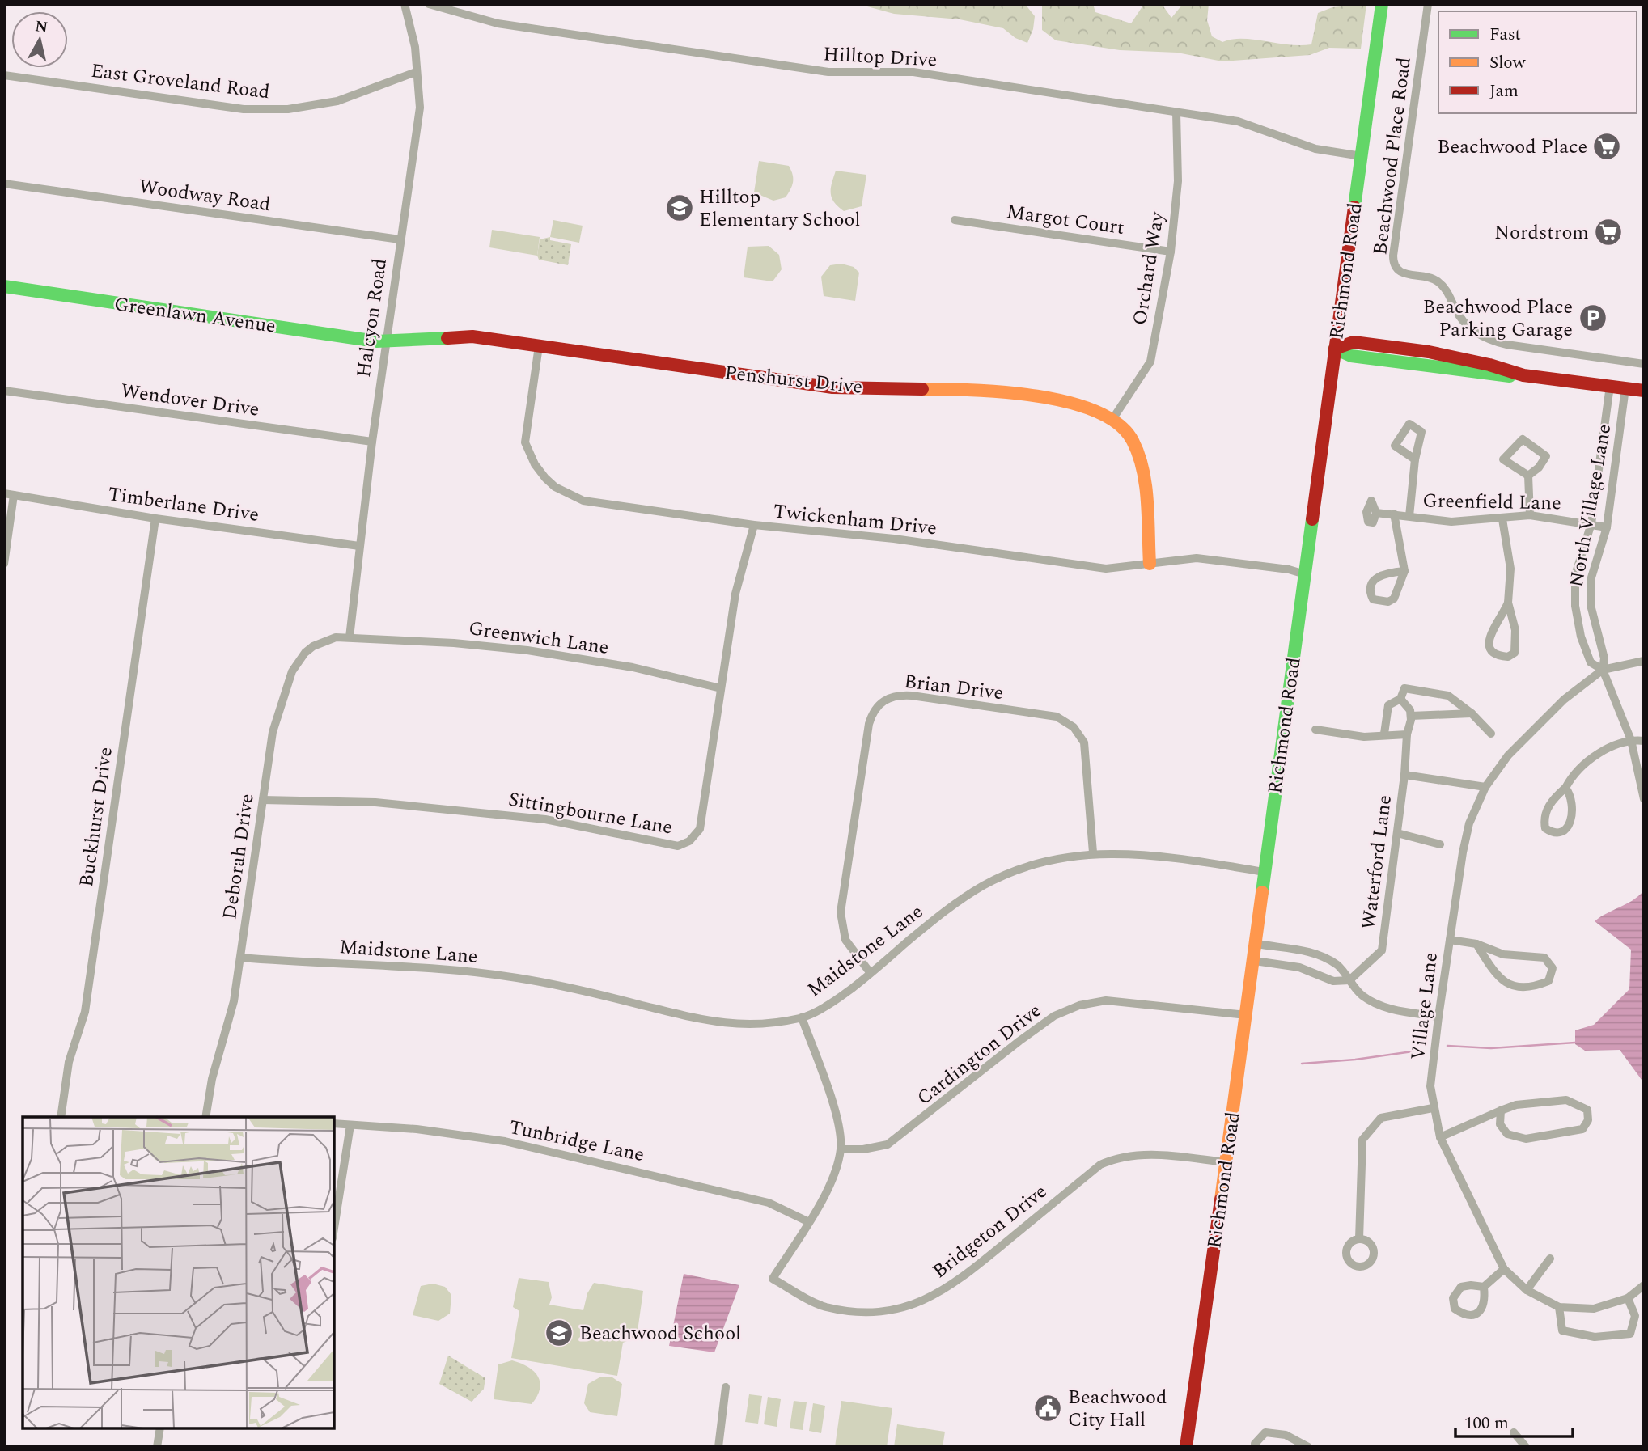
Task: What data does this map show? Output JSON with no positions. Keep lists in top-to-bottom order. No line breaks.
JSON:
{"streets":{"street":["Hilltop Drive","East Groveland Road","Beachwood Place Road","Woodway Road","Margot Court","Orchard Way","Richmond Road","Greenlawn Avenue","Halcyon Road","Penshurst Drive","Wendover Drive","Greenfield Lane","Timberlane Drive","North Village Lane","Twickenham Drive","Greenwich Lane","Brian Drive","Sittingbourne Lane","Buckhurst Drive","Deborah Drive","Waterford Lane","Maidstone Lane","Village Lane","Cardington Drive","Tunbridge Lane","Bridgeton Drive"]},"crossings":[["Hilltop Drive","Orchard Way"],["Hilltop Drive","Richmond Road"],["East Groveland Road","Halcyon Road"],["Woodway Road","Halcyon Road"],["Margot Court","Orchard Way"],["Orchard Way","Penshurst Drive"],["Richmond Road","Twickenham Drive"],["Richmond Road","Maidstone Lane"],["Richmond Road","Cardington Drive"],["Richmond Road","Bridgeton Drive"],["Greenlawn Avenue","Halcyon Road"],["Greenlawn Avenue","Penshurst Drive"],["Halcyon Road","Penshurst Drive"],["Halcyon Road","Wendover Drive"],["Halcyon Road","Timberlane Drive"],["Halcyon Road","Greenwich Lane"],["Halcyon Road","Deborah Drive"],["Penshurst Drive","Twickenham Drive"],["Greenfield Lane","North Village Lane"],["Timberlane Drive","Buckhurst Drive"],["North Village Lane","Village Lane"],["Twickenham Drive","Sittingbourne Lane"],["Greenwich Lane","Sittingbourne Lane"],["Greenwich Lane","Deborah Drive"],["Brian Drive","Maidstone Lane"],["Sittingbourne Lane","Deborah Drive"],["Deborah Drive","Maidstone Lane"],["Tunbridge Lane","Bridgeton Drive"]],"places":{"supermarket":["Beachwood Place","Nordstrom"],"school or university":["Hilltop Elementary School","Beachwood School"],"parking":["Beachwood Place Parking Garage"],"public building":["Beachwood City Hall"]},"legend":["Fast","Slow","Jam"],"scale_bar":"100 m","north":"top"}
